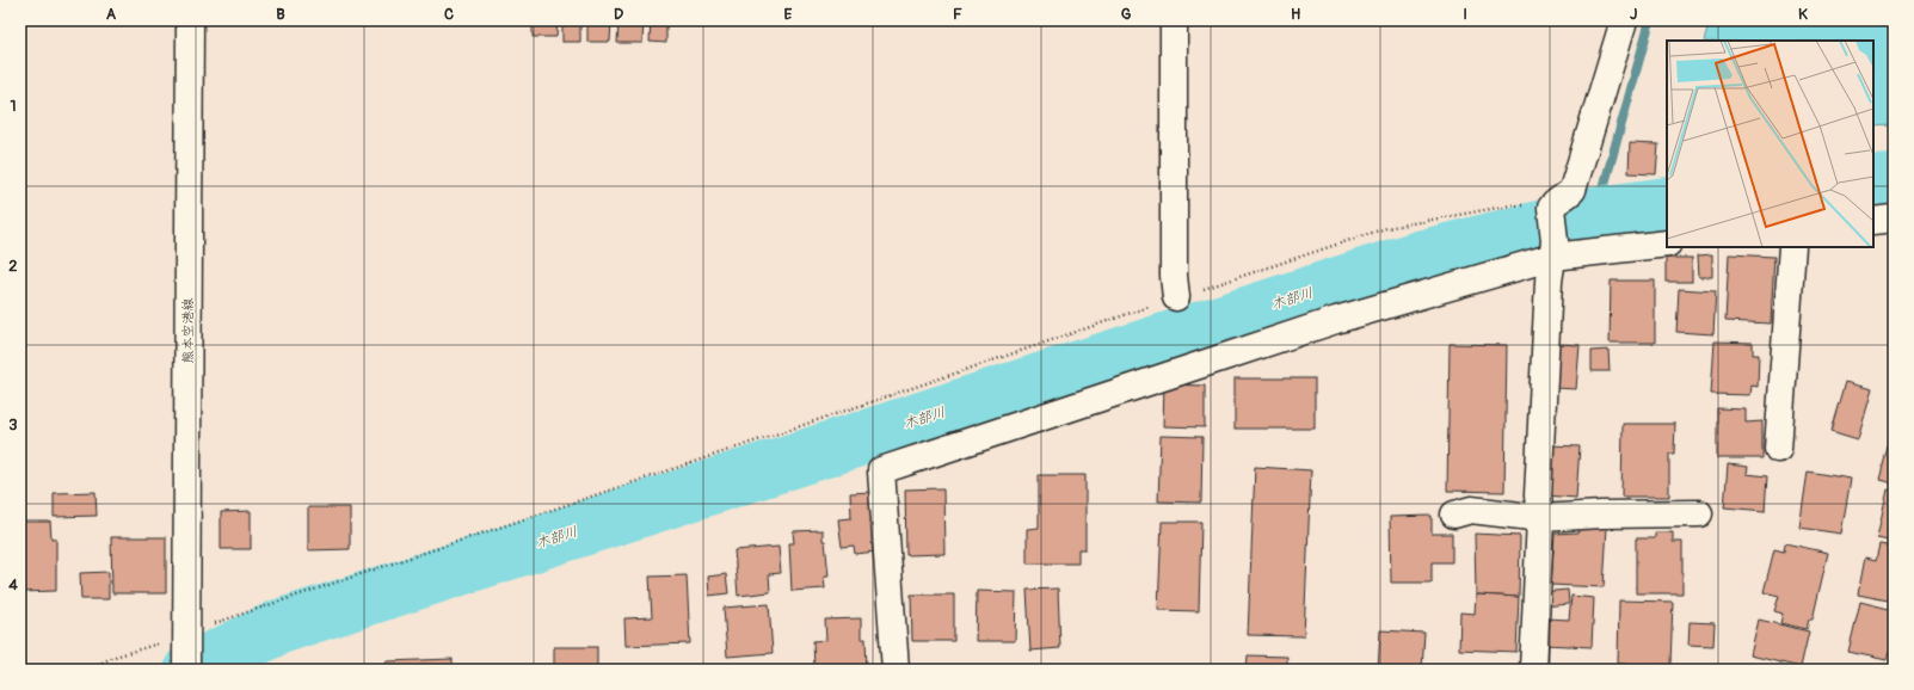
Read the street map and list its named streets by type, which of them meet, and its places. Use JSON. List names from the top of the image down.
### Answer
{
  "streets": {
    "street": ["熊本空港線"]
  },
  "water": ["木部川"],
  "grid": {
    "columns": [
      "A",
      "B",
      "C",
      "D",
      "E",
      "F",
      "G",
      "H",
      "I",
      "J",
      "K"
    ],
    "rows": [
      "1",
      "2",
      "3",
      "4"
    ]
  }
}
